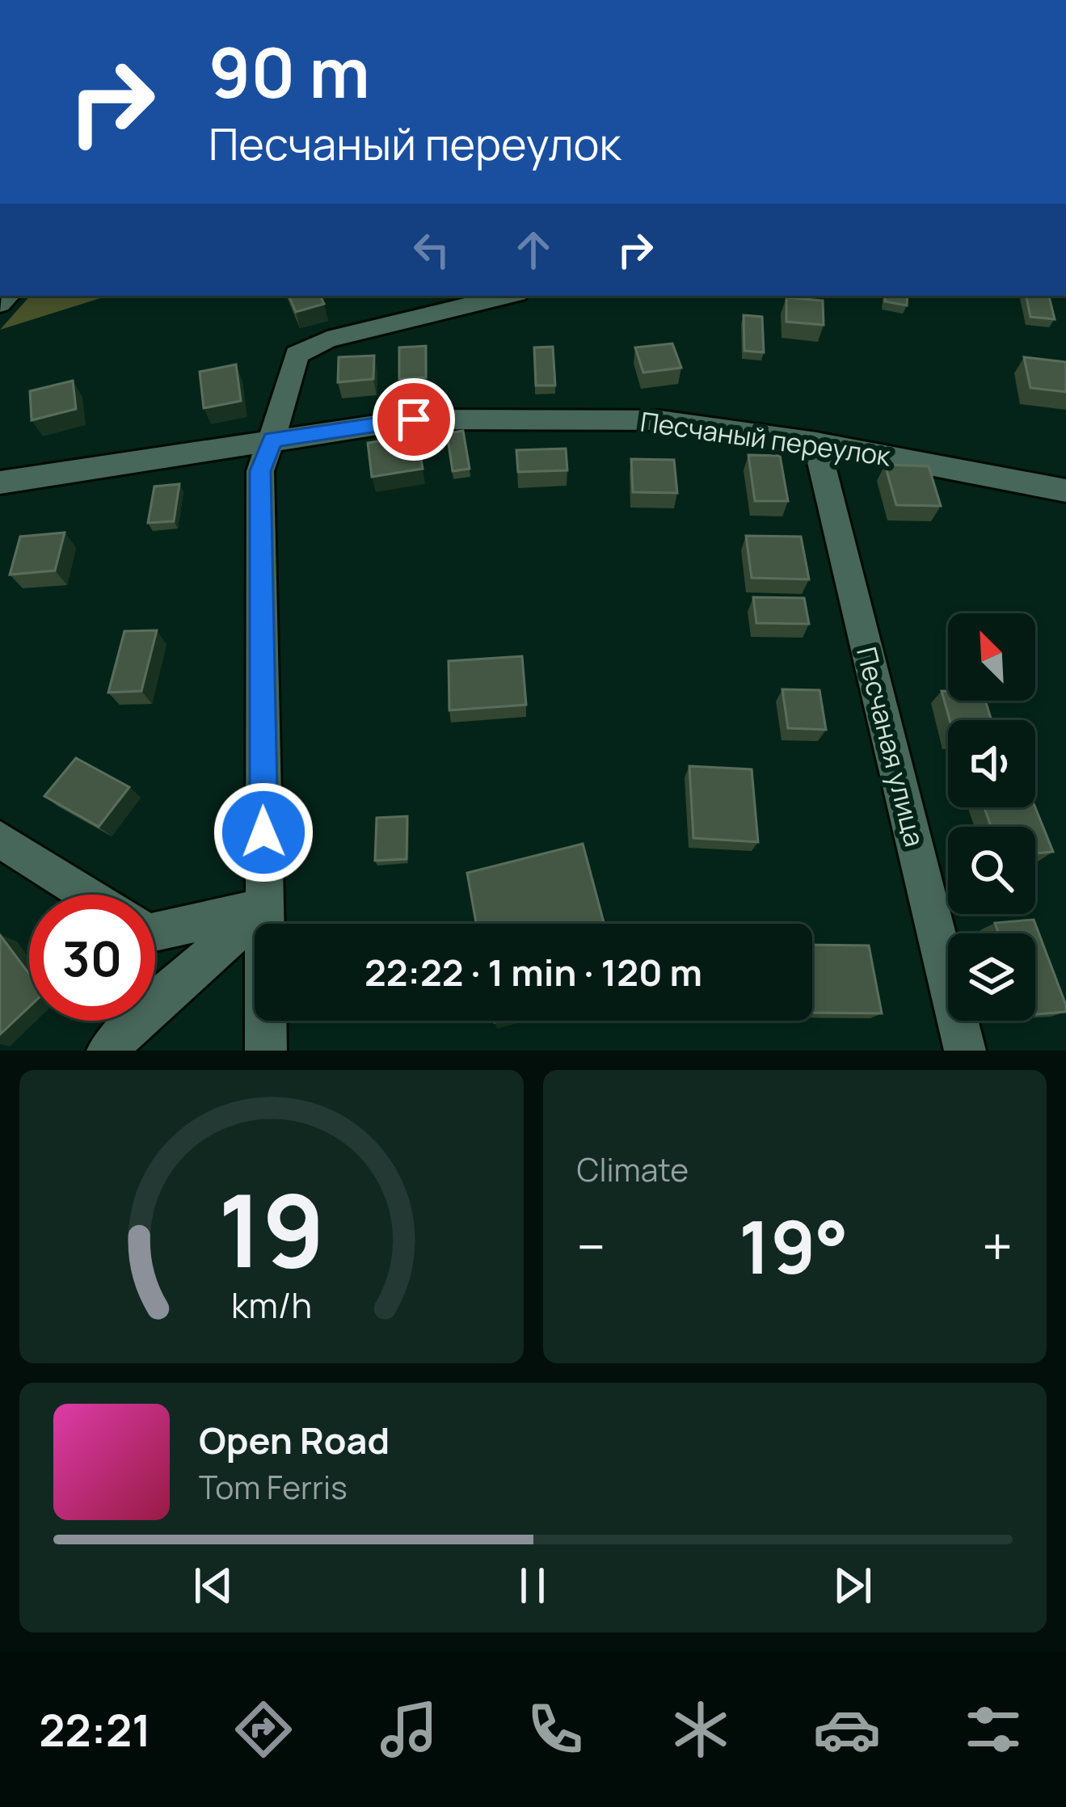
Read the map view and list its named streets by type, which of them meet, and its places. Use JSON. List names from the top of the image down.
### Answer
{
  "streets": {
    "street": ["Песчаный переулок", "Песчаная улица"]
  },
  "crossings": [
    ["Песчаный переулок", "Песчаная улица"]
  ],
  "north": "top left",
  "page": {
    "turn": ["90 m", "Песчаный переулок"],
    "limit": "30",
    "trip": "22:22 · 1 min · 120 m",
    "tile": "Climate",
    "heat": ["−", "19°", "+"],
    "song": ["Open Road", "Tom Ferris"],
    "tabs": "22:21",
    "gauge": ["19", "km/h"]
  }
}
